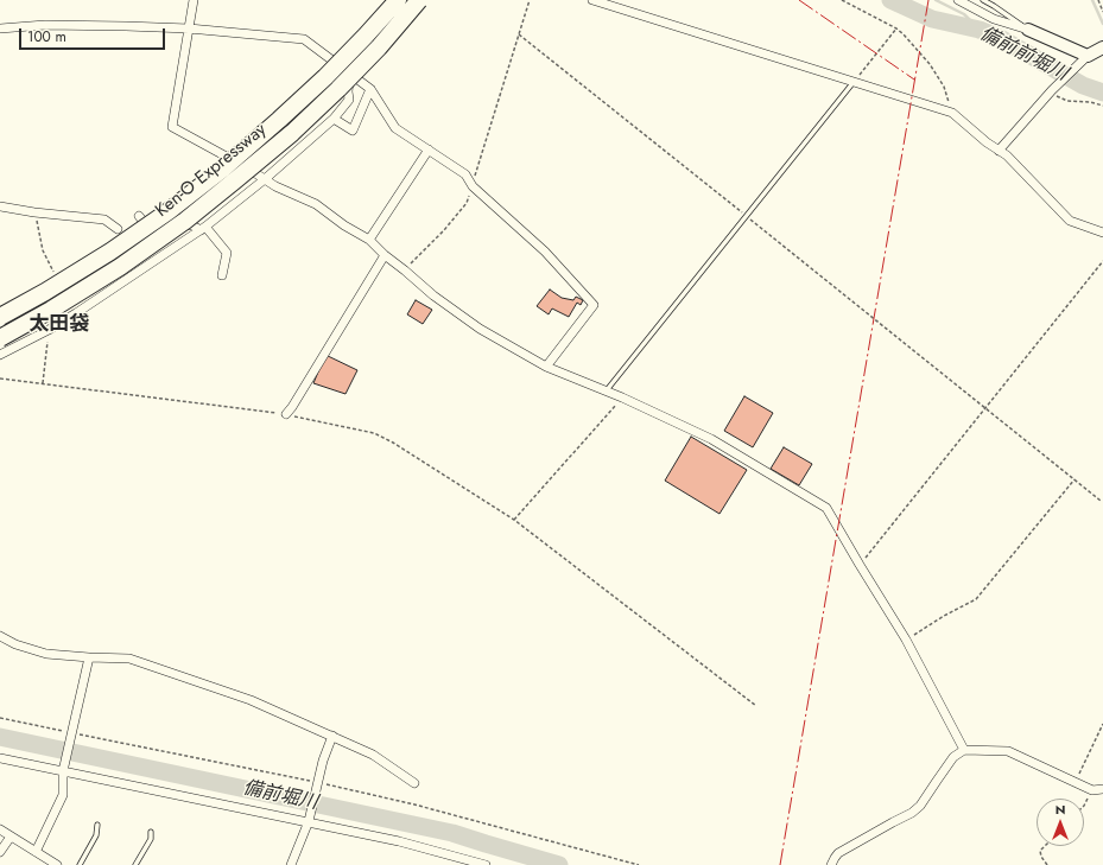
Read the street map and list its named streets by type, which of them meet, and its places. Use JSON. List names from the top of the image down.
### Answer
{
  "streets": {
    "highway": ["Ken-O Expressway"]
  },
  "districts": ["太田袋"],
  "water": ["備前前堀川", "備前堀川"],
  "scale_bar": "100 m",
  "north": "top"
}
